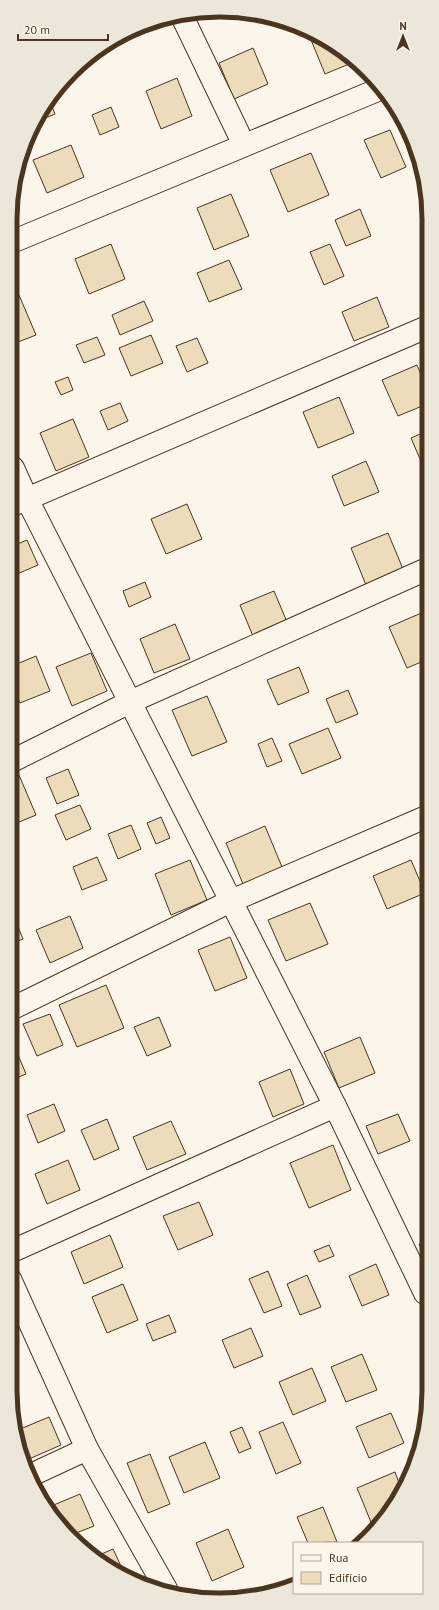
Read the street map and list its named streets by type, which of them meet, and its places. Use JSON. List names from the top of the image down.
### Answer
{
  "legend": ["Rua", "Edifício"],
  "scale_bar": "20 m",
  "north": "top"
}
